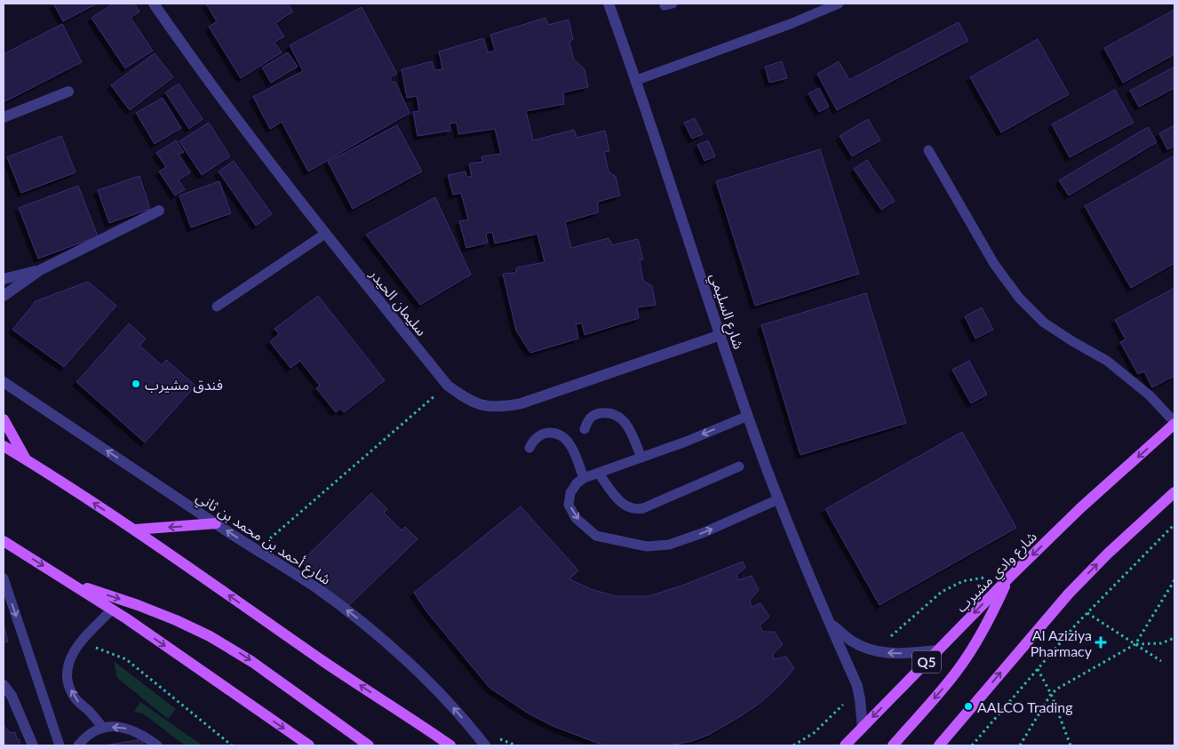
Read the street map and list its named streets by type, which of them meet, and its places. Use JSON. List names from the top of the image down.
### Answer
{
  "streets": {
    "main road": ["شارع وادي مشيرب", "Q5"],
    "street": ["سليمان الحيدر", "شارع السليمي", "شارع أحمد بن محمد بن ثاني"]
  },
  "crossings": [
    ["سليمان الحيدر", "شارع السليمي"],
    ["شارع السليمي", "شارع وادي مشيرب"]
  ],
  "one_way": ["شارع أحمد بن محمد بن ثاني"],
  "places": {
    "other": ["فندق مشيرب", "AALCO Trading"],
    "health": ["Al Aziziya Pharmacy"]
  }
}
